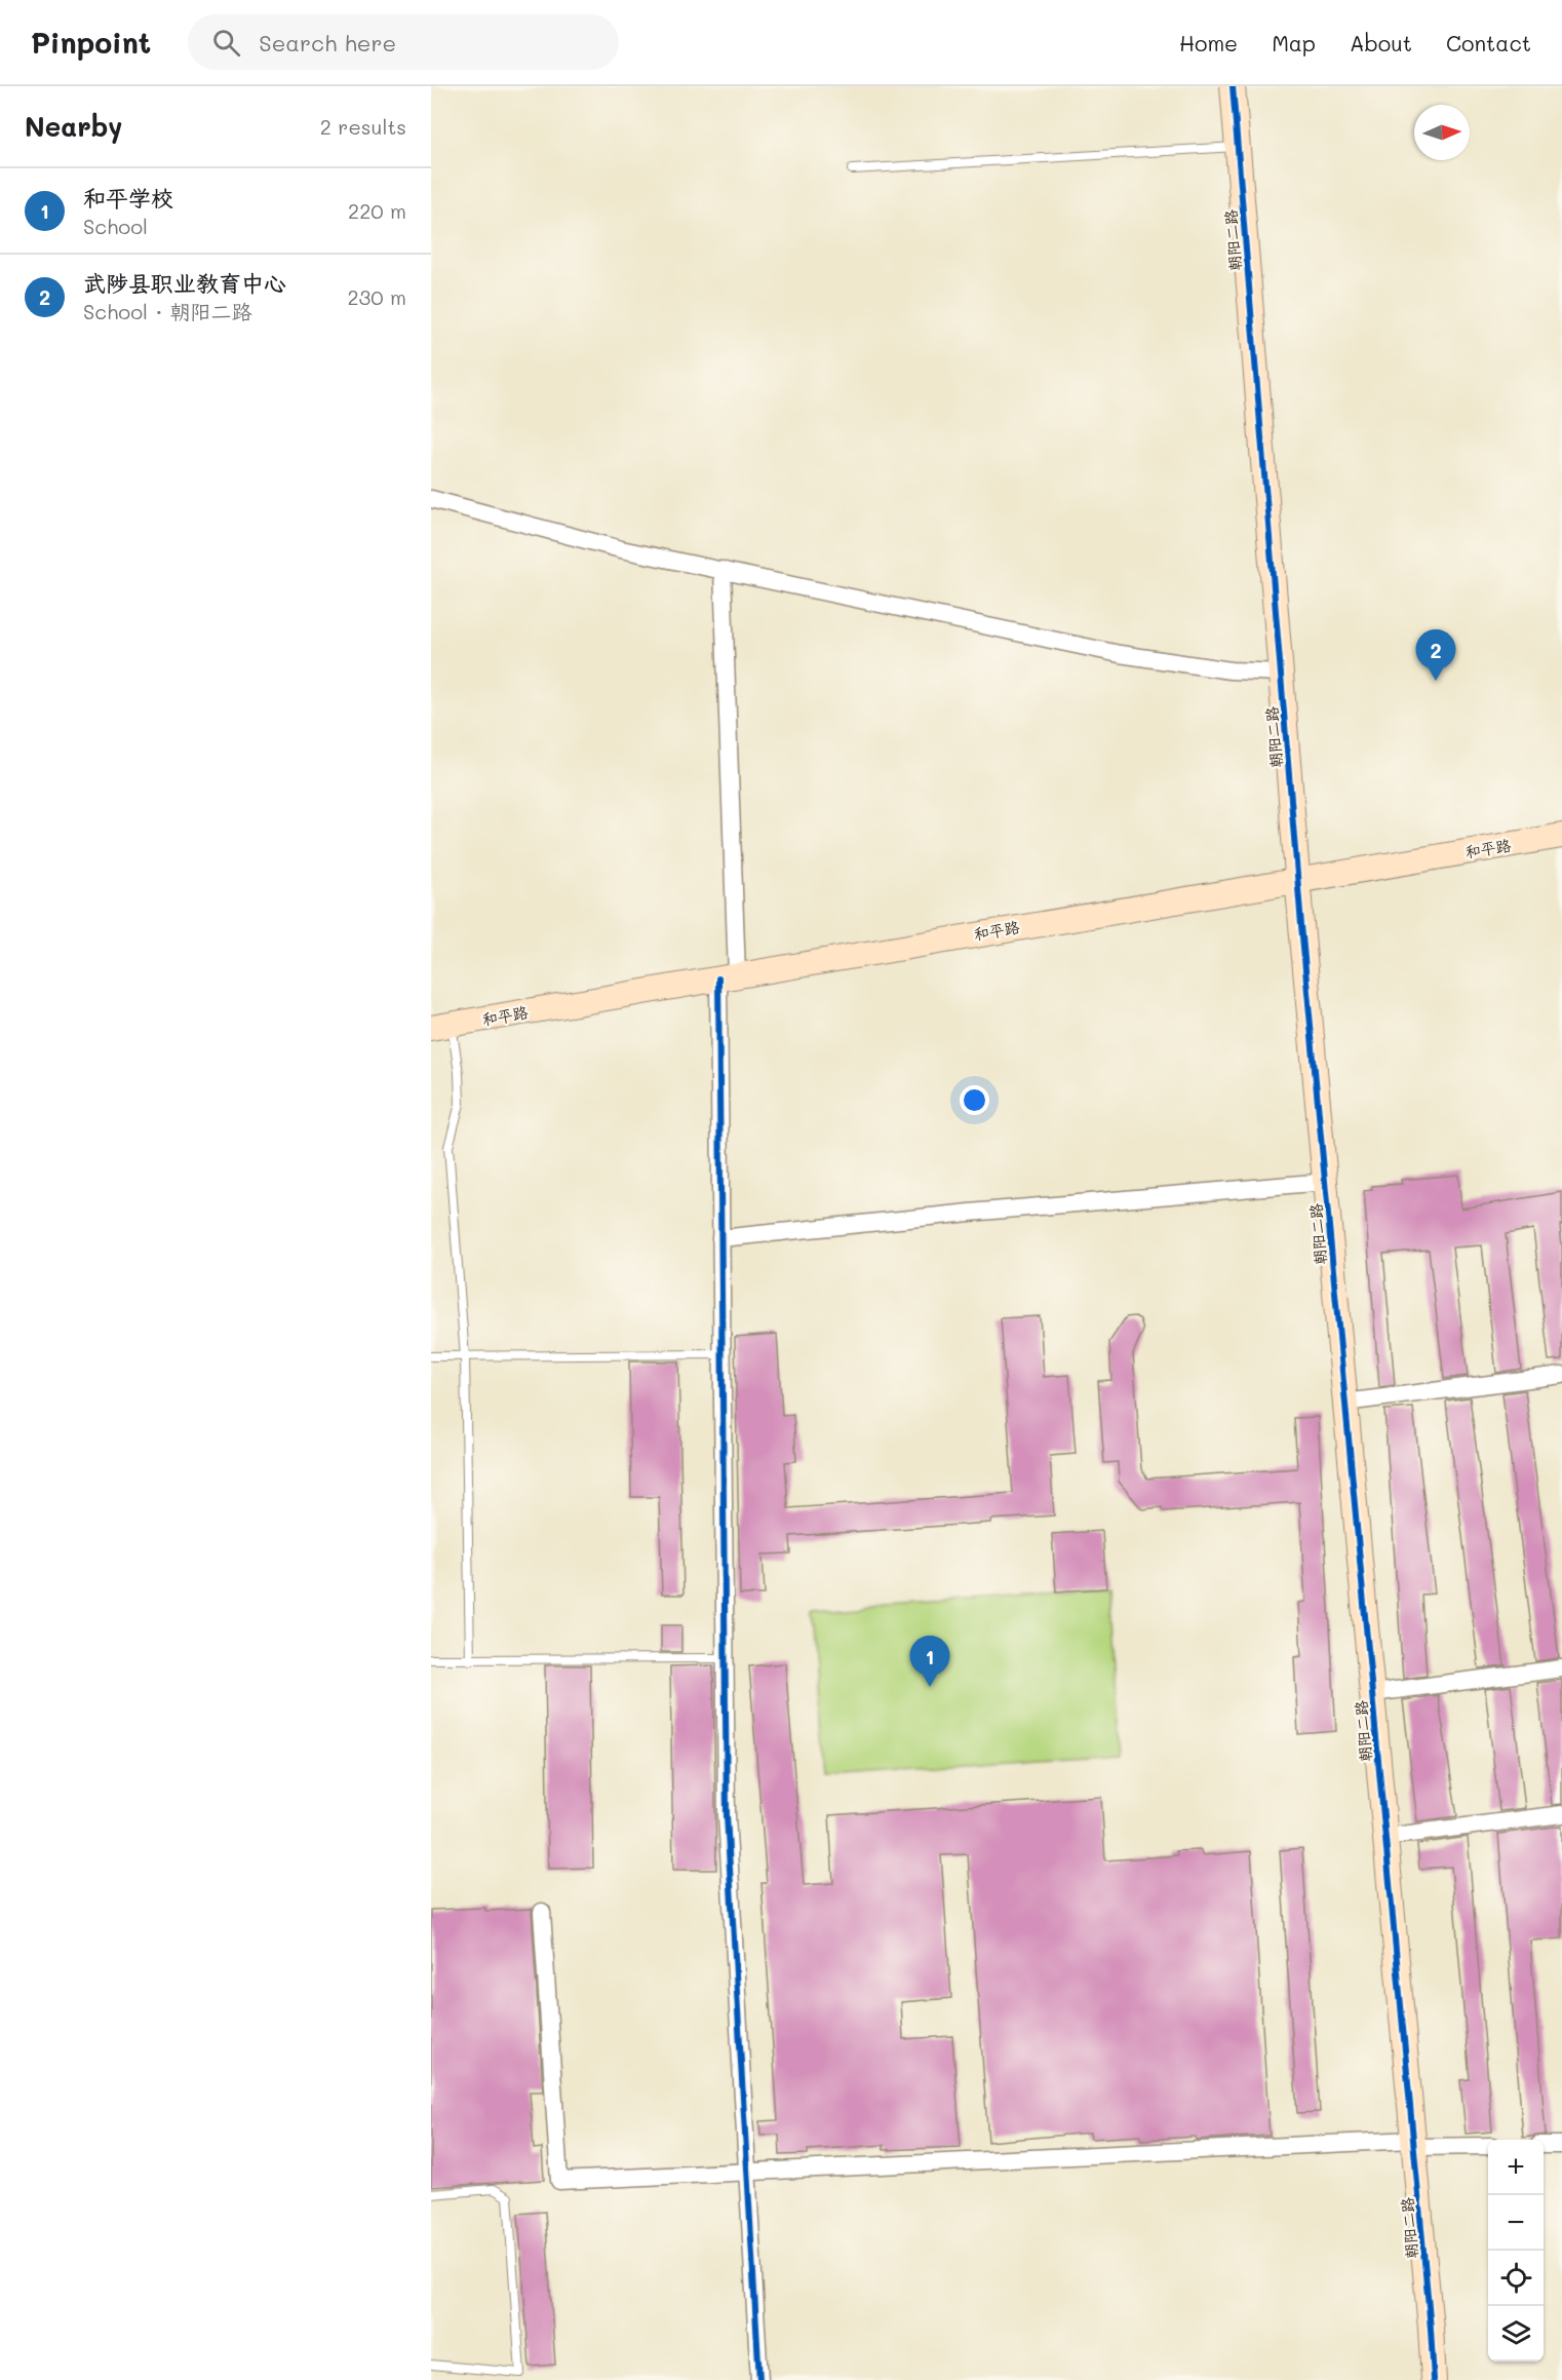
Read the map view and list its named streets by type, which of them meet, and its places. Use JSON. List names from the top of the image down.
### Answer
{
  "streets": {
    "street": ["朝阳二路", "和平路"]
  },
  "crossings": [
    ["朝阳二路", "和平路"]
  ],
  "north": "right",
  "page": {
    "header": "Pinpoint",
    "search": "Search here",
    "nav": [
      "Home",
      "Map",
      "About",
      "Contact"
    ],
    "heading": ["Nearby", "2 results"],
    "list": [
      {
        "mark": "1",
        "name": "和平学校",
        "note": "School",
        "value": "220 m"
      },
      {
        "mark": "2",
        "name": "武陟县职业教育中心",
        "note": "School · 朝阳二路",
        "value": "230 m"
      }
    ],
    "pins": ["2", "1"],
    "map_buttons": ["+", "−"]
  }
}
